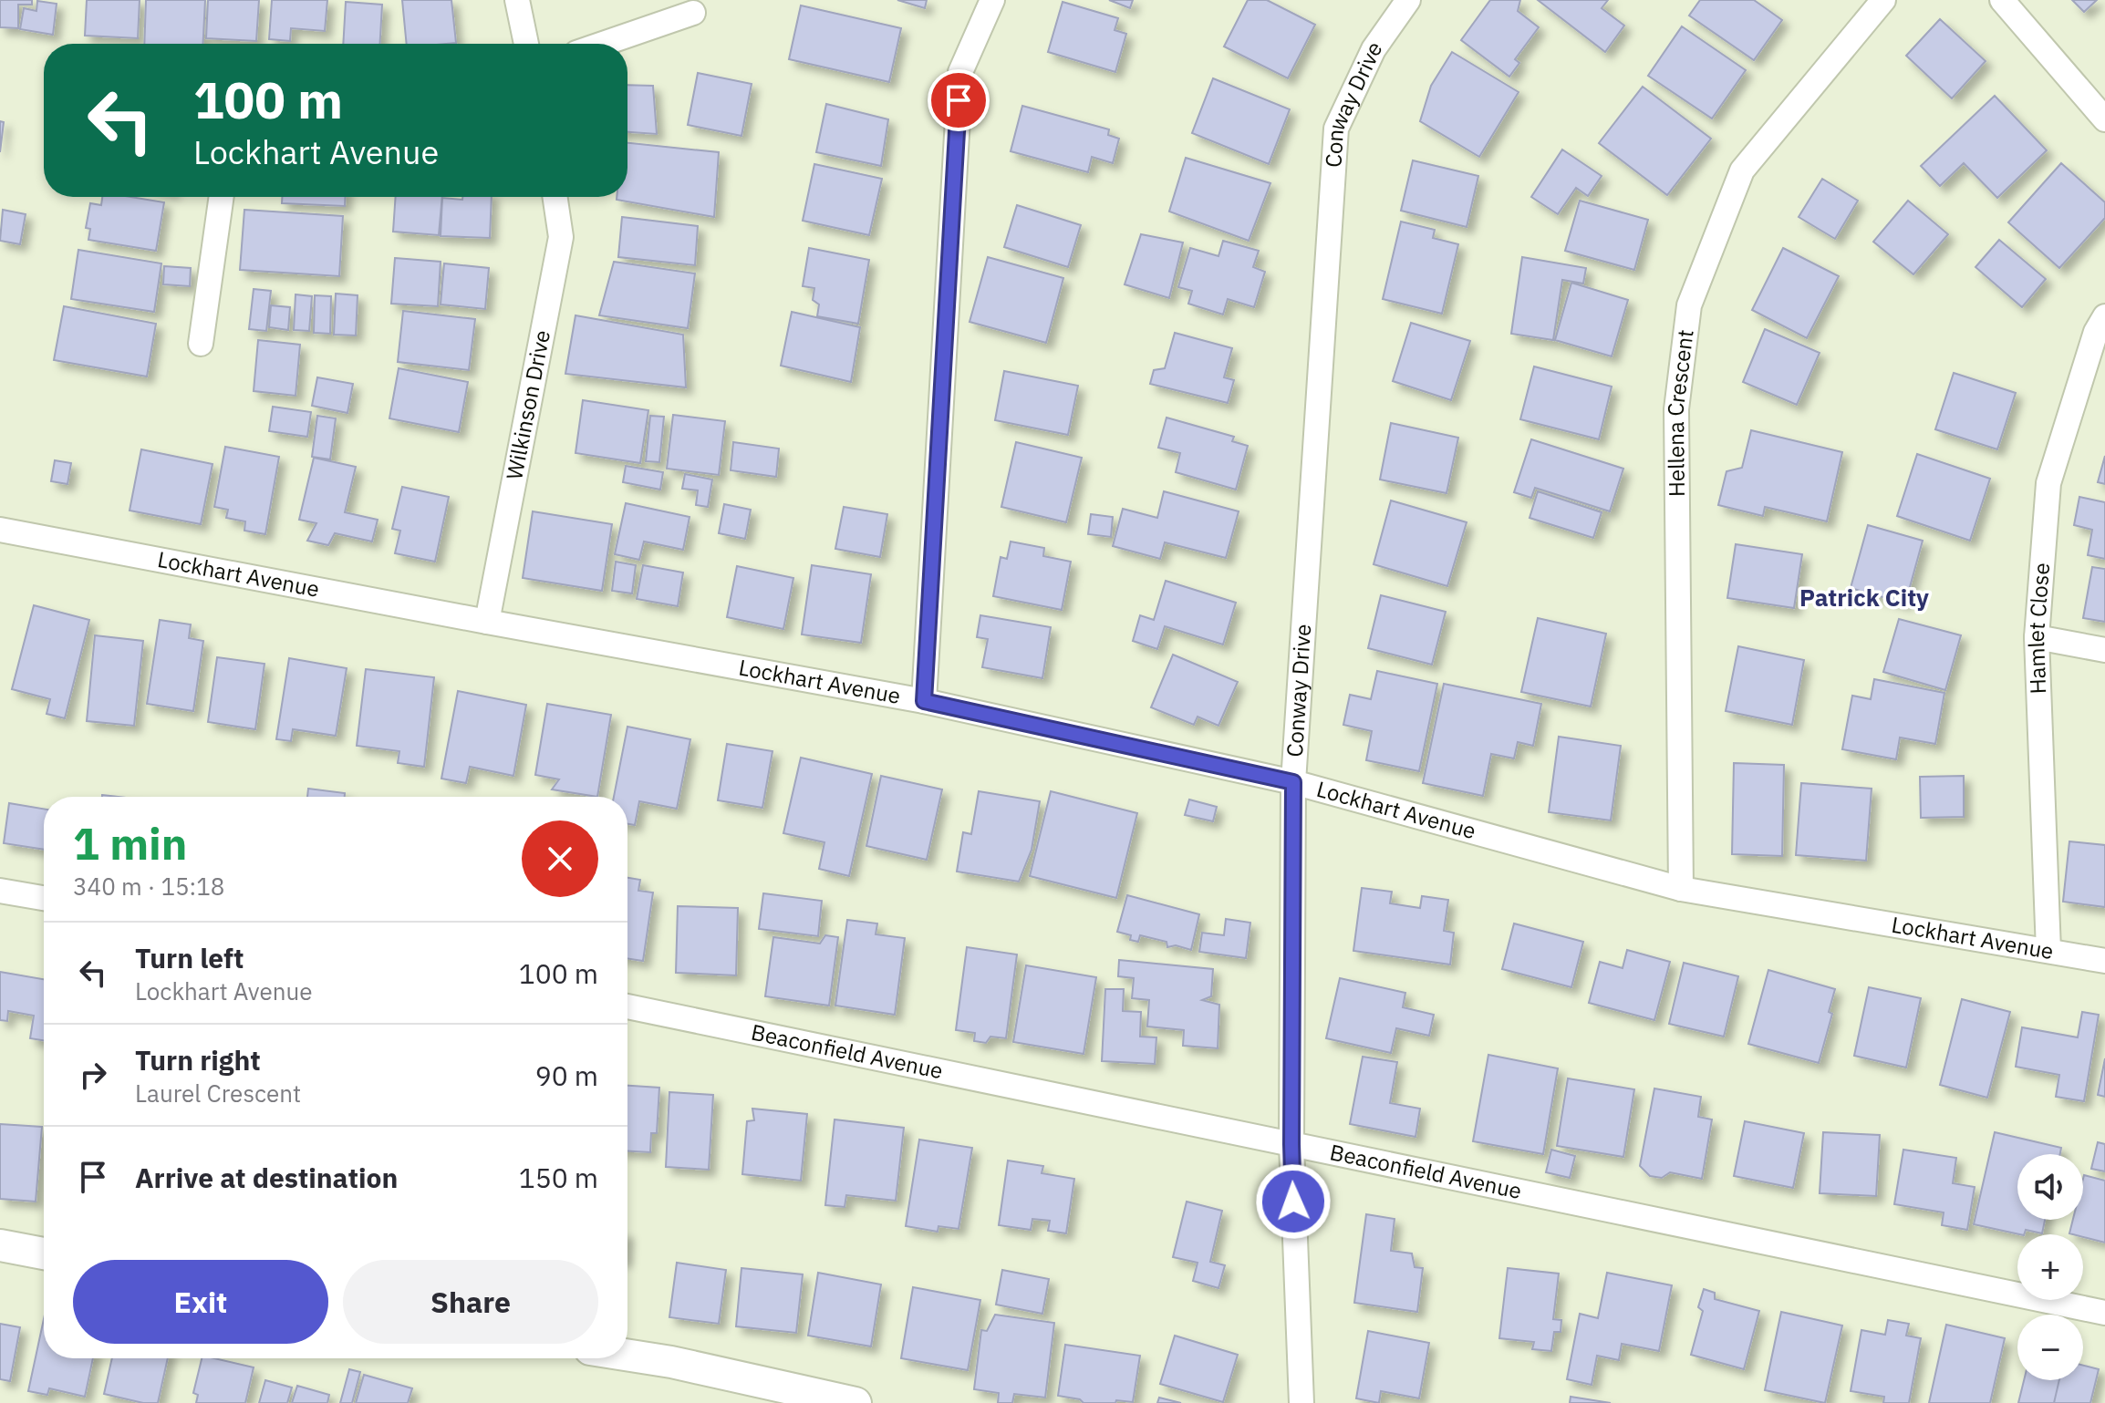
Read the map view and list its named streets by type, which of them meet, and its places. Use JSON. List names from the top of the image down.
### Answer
{
  "streets": {
    "street": [
      "Conway Drive",
      "Wilkinson Drive",
      "Hellena Crescent",
      "Lockhart Avenue",
      "Hamlet Close",
      "Beaconfield Avenue"
    ]
  },
  "crossings": [
    ["Conway Drive", "Lockhart Avenue"],
    ["Conway Drive", "Beaconfield Avenue"],
    ["Wilkinson Drive", "Lockhart Avenue"],
    ["Hellena Crescent", "Lockhart Avenue"],
    ["Lockhart Avenue", "Hamlet Close"]
  ],
  "districts": ["Patrick City"],
  "page": {
    "turn": ["100 m", "Lockhart Avenue"],
    "heading": ["1 min", "340 m · 15:18"],
    "list": [
      {
        "name": "Turn left",
        "note": "Lockhart Avenue",
        "value": "100 m"
      },
      {
        "name": "Turn right",
        "note": "Laurel Crescent",
        "value": "90 m"
      },
      {
        "name": "Arrive at destination",
        "value": "150 m"
      }
    ],
    "map_buttons": ["+", "−"],
    "buttons": ["Exit", "Share"]
  }
}
